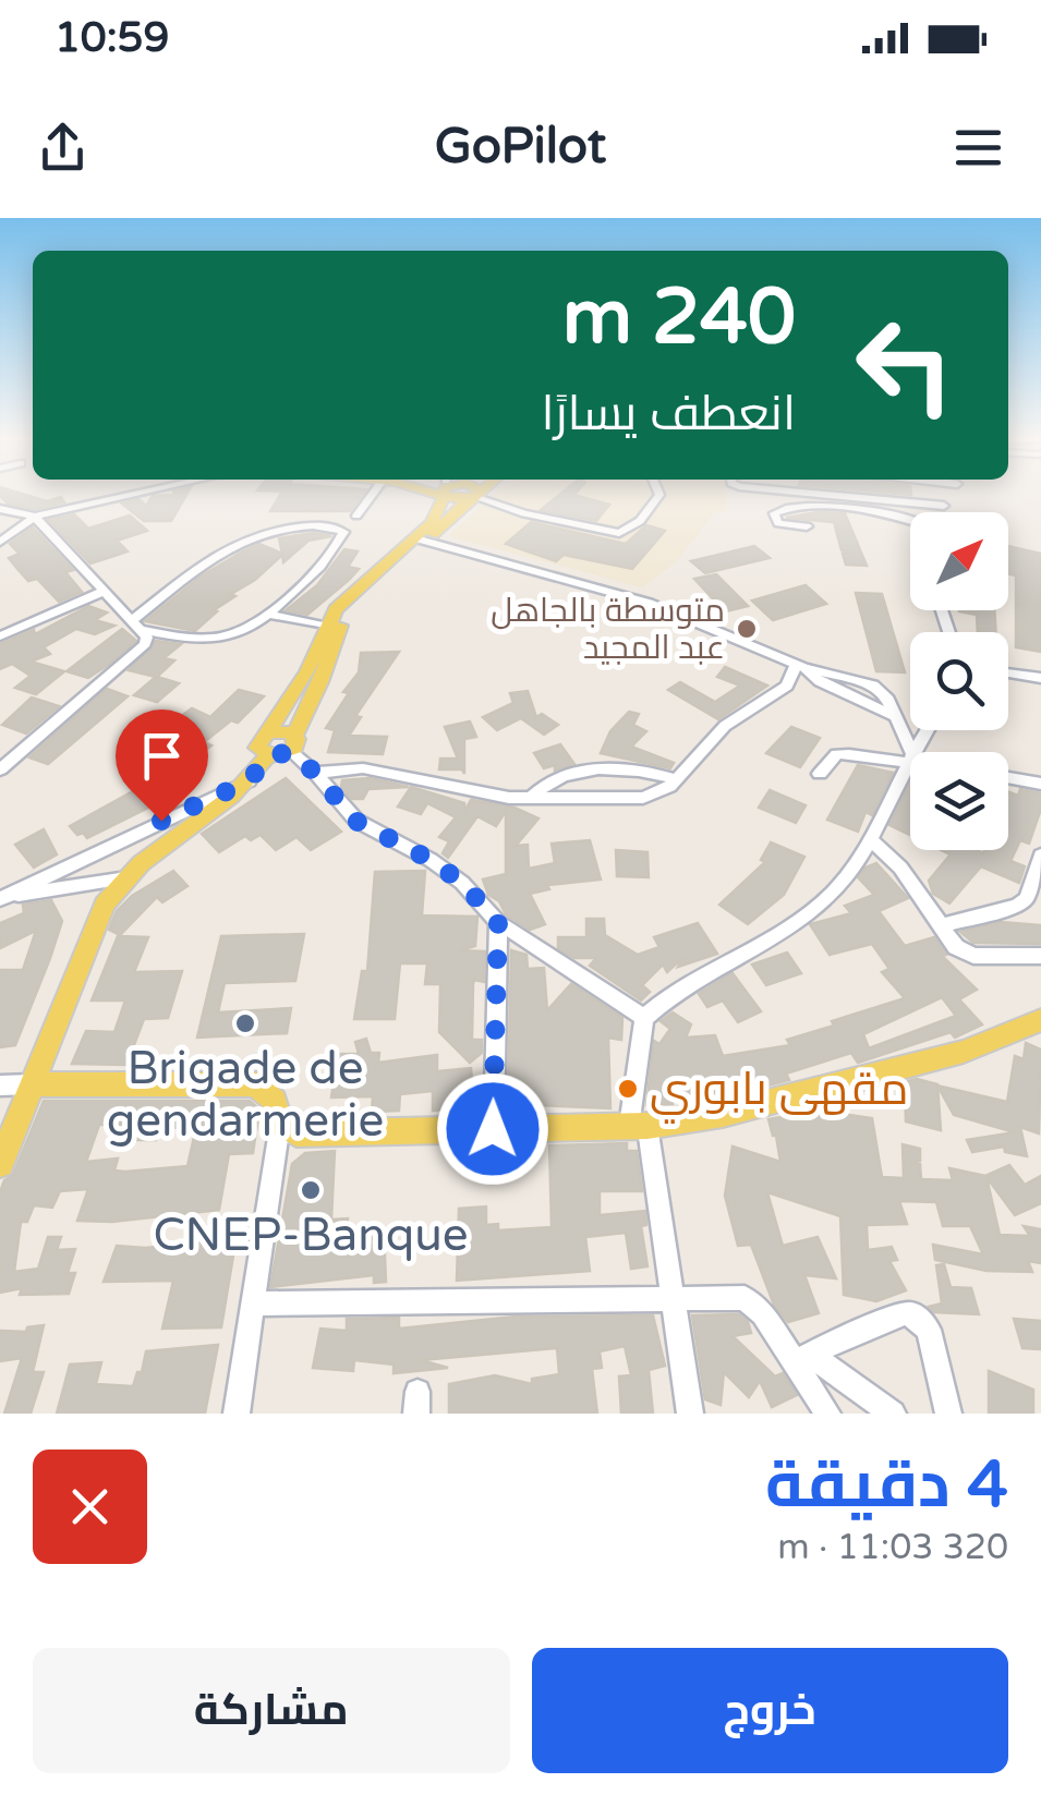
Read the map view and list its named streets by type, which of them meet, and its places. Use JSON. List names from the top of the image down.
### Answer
{
  "places": [
    "متوسطة بالجاهل عبد المجيد",
    "Brigade de gendarmerie",
    "مقهى بابوري",
    "CNEP-Banque"
  ],
  "north": "top right",
  "page": {
    "status": "10:59",
    "header": "GoPilot",
    "turn": ["240 m", "انعطف يسارًا"],
    "heading": ["4 دقيقة", "320 m · 11:03"],
    "buttons": ["خروج", "مشاركة"]
  }
}
